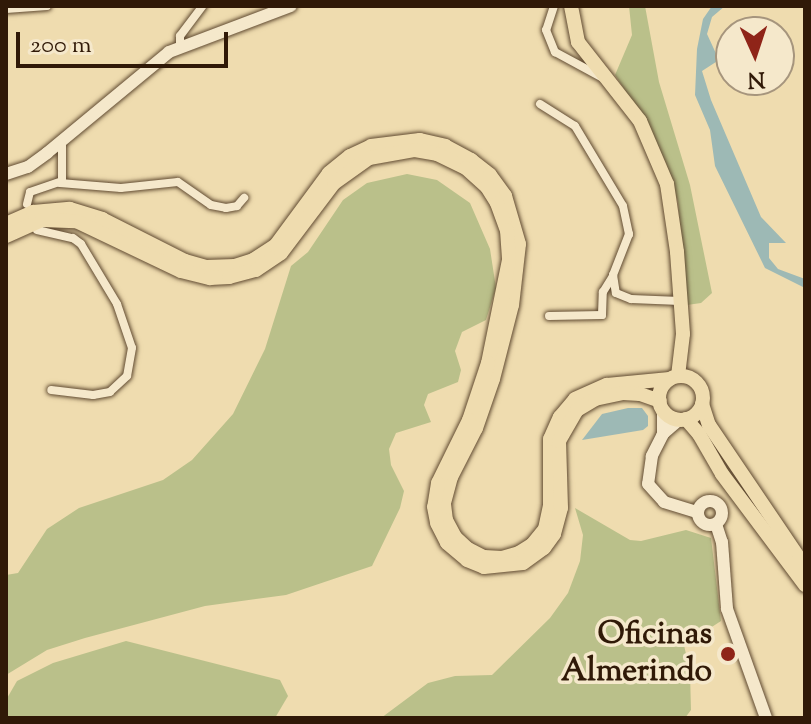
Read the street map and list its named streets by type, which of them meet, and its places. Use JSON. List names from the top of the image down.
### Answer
{
  "places": ["Oficinas Almerindo"],
  "scale_bar": "200 m",
  "north": "bottom"
}
